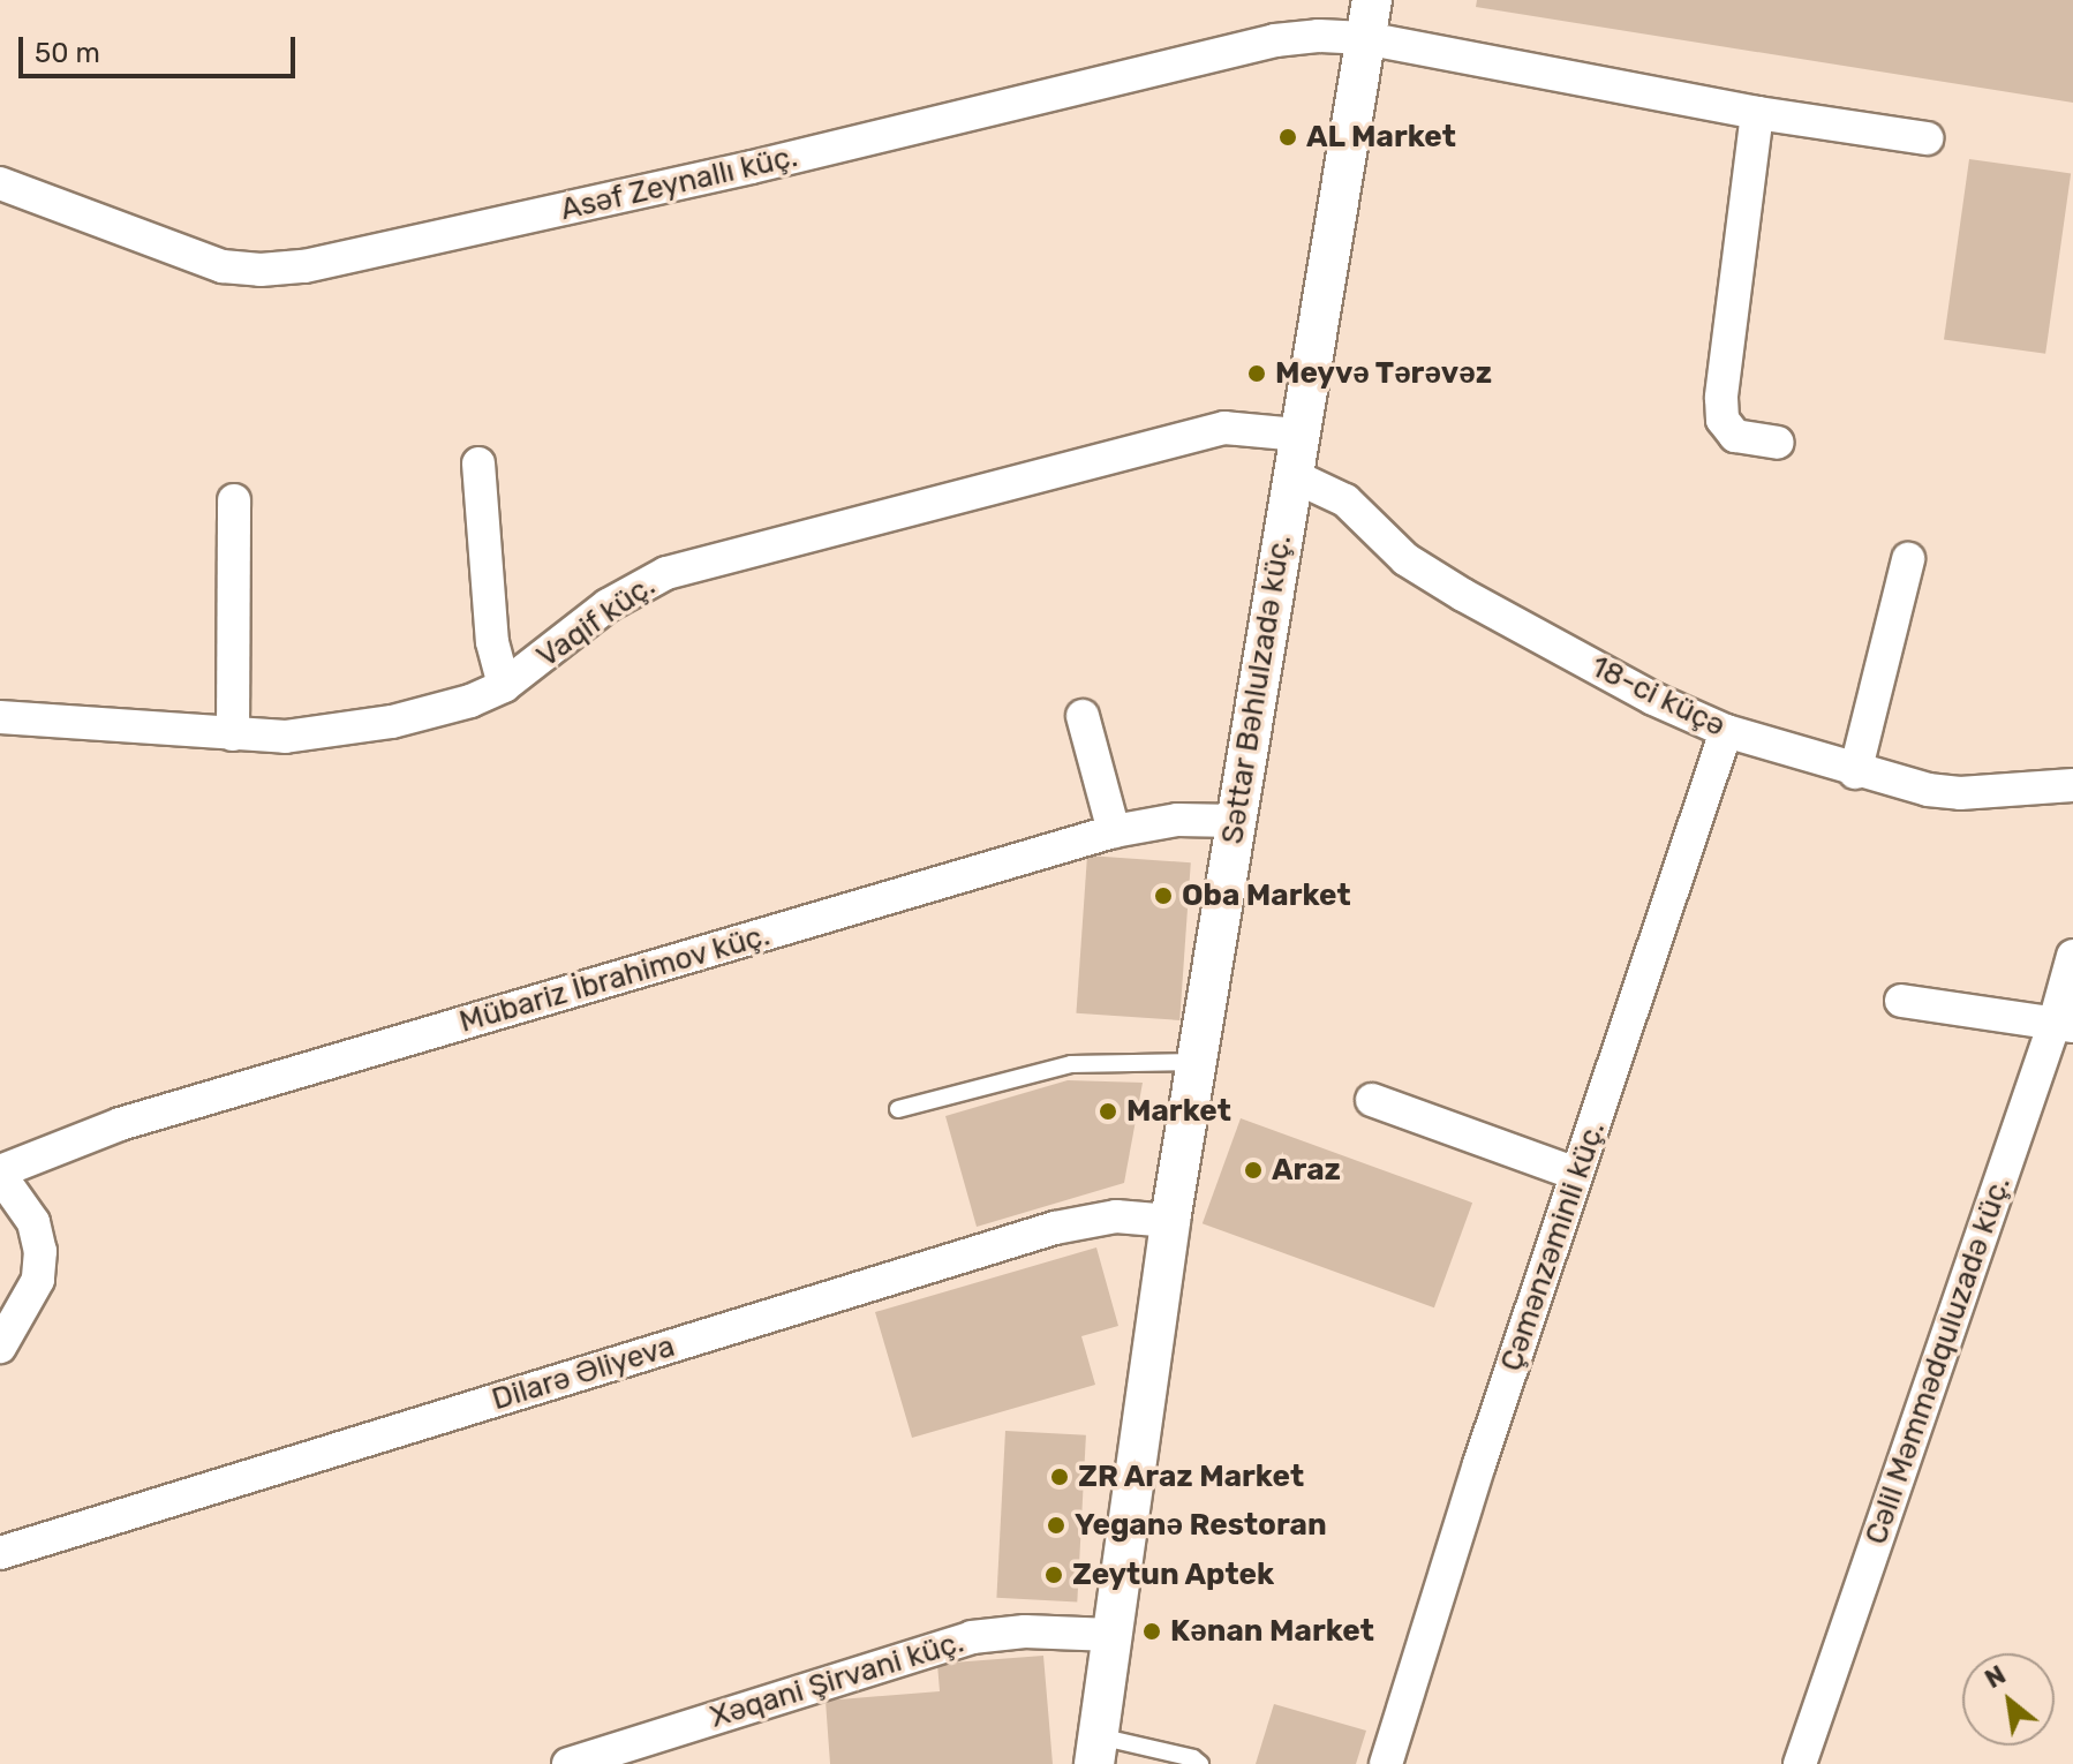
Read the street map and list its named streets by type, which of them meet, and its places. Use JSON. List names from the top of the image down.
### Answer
{
  "streets": {
    "street": [
      "Asəf Zeynallı küç.",
      "Vaqif küç.",
      "Səttar Bəhlulzadə küç.",
      "18-ci küçə",
      "Mübariz İbrahimov küç.",
      "Çəmənzəminli küç.",
      "Cəlil Məmmədquluzadə küç.",
      "Dilarə Əliyeva",
      "Xəqani Şirvani küç."
    ]
  },
  "crossings": [
    ["Asəf Zeynallı küç.", "Səttar Bəhlulzadə küç."],
    ["Vaqif küç.", "Səttar Bəhlulzadə küç."],
    ["Səttar Bəhlulzadə küç.", "18-ci küçə"],
    ["Səttar Bəhlulzadə küç.", "Mübariz İbrahimov küç."],
    ["Səttar Bəhlulzadə küç.", "Dilarə Əliyeva"],
    ["Səttar Bəhlulzadə küç.", "Xəqani Şirvani küç."],
    ["18-ci küçə", "Çəmənzəminli küç."]
  ],
  "places": [
    "AL Market",
    "Meyvə Tərəvəz",
    "Oba Market",
    "Market",
    "Araz",
    "ZR Araz Market",
    "Yeganə Restoran",
    "Zeytun Aptek",
    "Kənan Market"
  ],
  "scale_bar": "50 m",
  "north": "top left"
}
